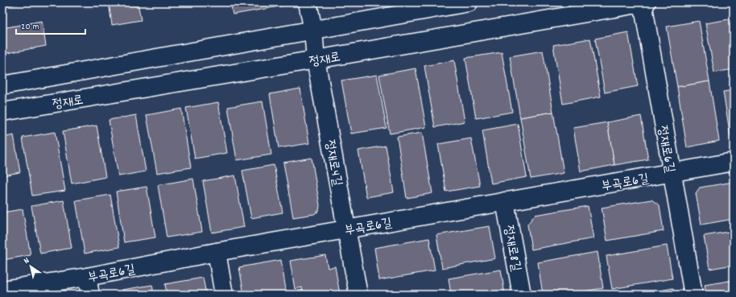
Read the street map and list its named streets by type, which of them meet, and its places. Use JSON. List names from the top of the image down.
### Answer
{
  "streets": {
    "street": [
      "정재로",
      "정재로6길",
      "정재로4길",
      "부곡로6길",
      "정재로8길"
    ]
  },
  "crossings": [
    ["정재로", "정재로6길"],
    ["정재로", "정재로4길"],
    ["정재로6길", "부곡로6길"],
    ["정재로4길", "부곡로6길"],
    ["부곡로6길", "정재로8길"]
  ],
  "scale_bar": "20 m",
  "north": "top left"
}
